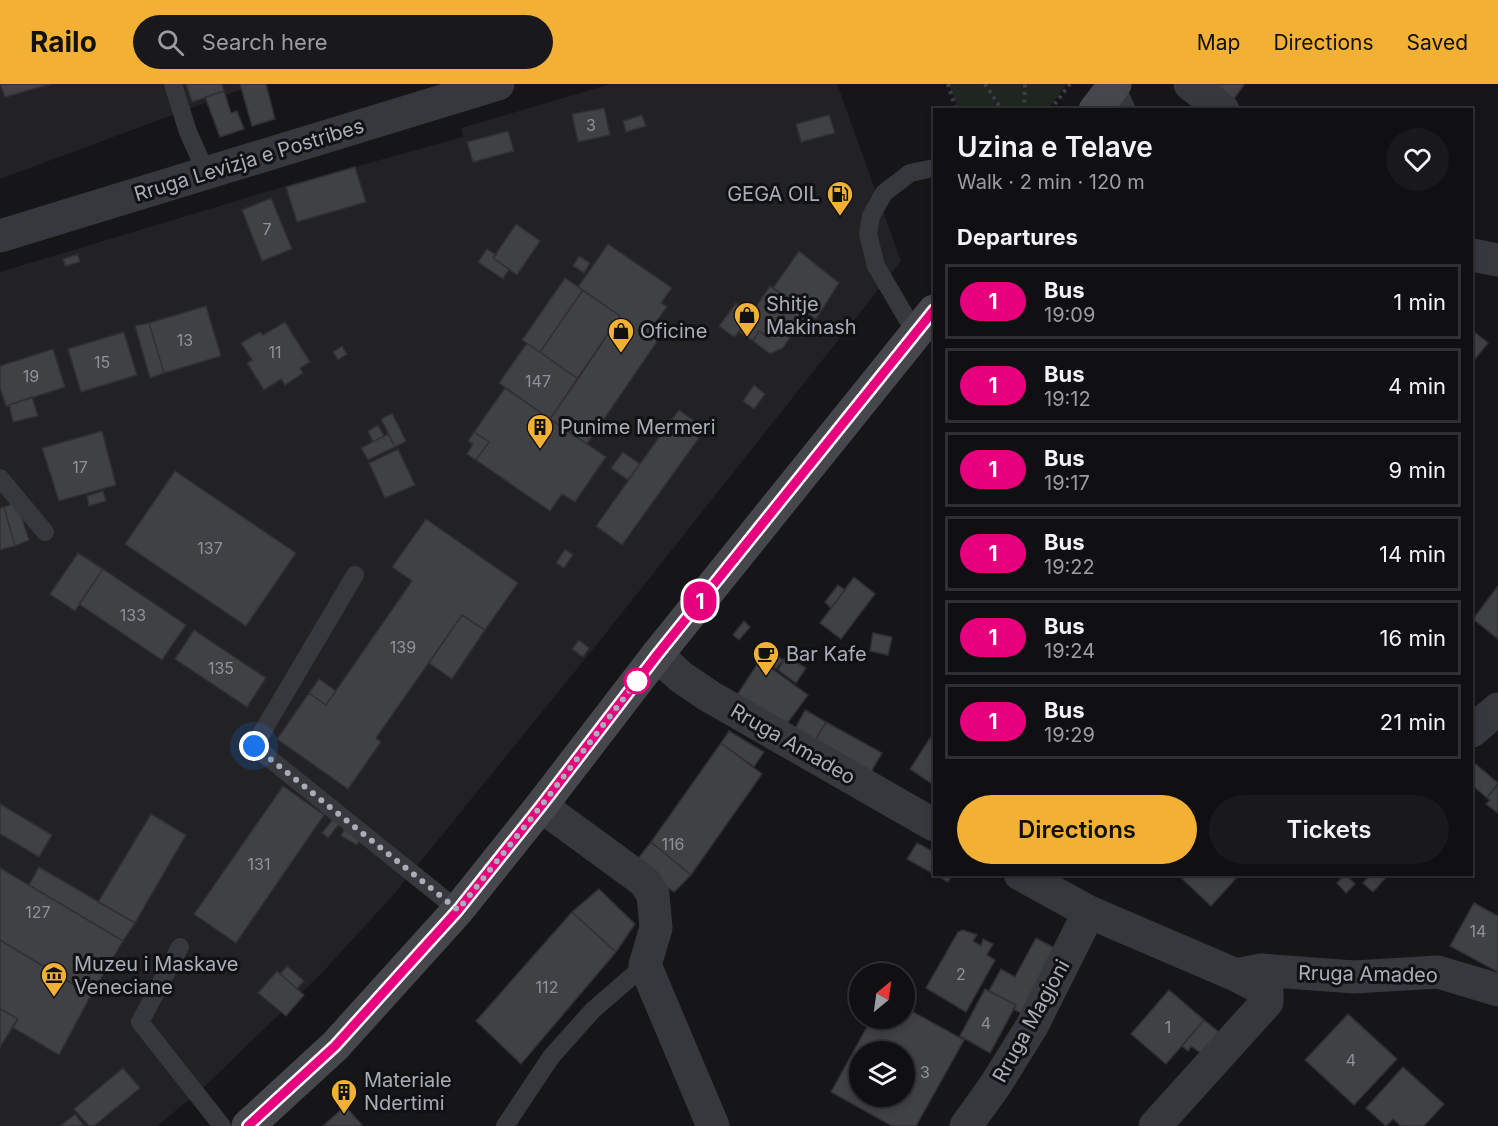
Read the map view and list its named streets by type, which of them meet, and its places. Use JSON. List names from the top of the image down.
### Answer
{
  "streets": {
    "street": ["Rruga Levizja e Postribes", "Rruga Amadeo", "Rruga Magjoni"]
  },
  "places": {
    "fuel station": ["GEGA OIL"],
    "shop": ["Shitje Makinash", "Oficine"],
    "building": ["Punime Mermeri", "Materiale Ndertimi"],
    "cafe": ["Bar Kafe"],
    "museum": ["Muzeu i Maskave Veneciane"]
  },
  "lines": ["bus line 1"],
  "house_numbers": [
    "3",
    "7",
    "13",
    "11",
    "15",
    "19",
    "147",
    "17",
    "137",
    "133",
    "139",
    "135",
    "116",
    "131",
    "127",
    "14",
    "2",
    "112",
    "4",
    "1",
    "4",
    "3"
  ],
  "north": "top right",
  "page": {
    "header": "Railo",
    "search": "Search here",
    "nav": ["Map", "Directions", "Saved"],
    "on_map": "1",
    "heading": [
      ["Uzina e Telave", "Walk · 2 min · 120 m"],
      "Departures"
    ],
    "list": [
      {
        "mark": "1",
        "name": "Bus",
        "note": "19:09",
        "value": "1 min"
      },
      {
        "mark": "1",
        "name": "Bus",
        "note": "19:12",
        "value": "4 min"
      },
      {
        "mark": "1",
        "name": "Bus",
        "note": "19:17",
        "value": "9 min"
      },
      {
        "mark": "1",
        "name": "Bus",
        "note": "19:22",
        "value": "14 min"
      },
      {
        "mark": "1",
        "name": "Bus",
        "note": "19:24",
        "value": "16 min"
      },
      {
        "mark": "1",
        "name": "Bus",
        "note": "19:29",
        "value": "21 min"
      }
    ],
    "buttons": ["Directions", "Tickets"]
  }
}
